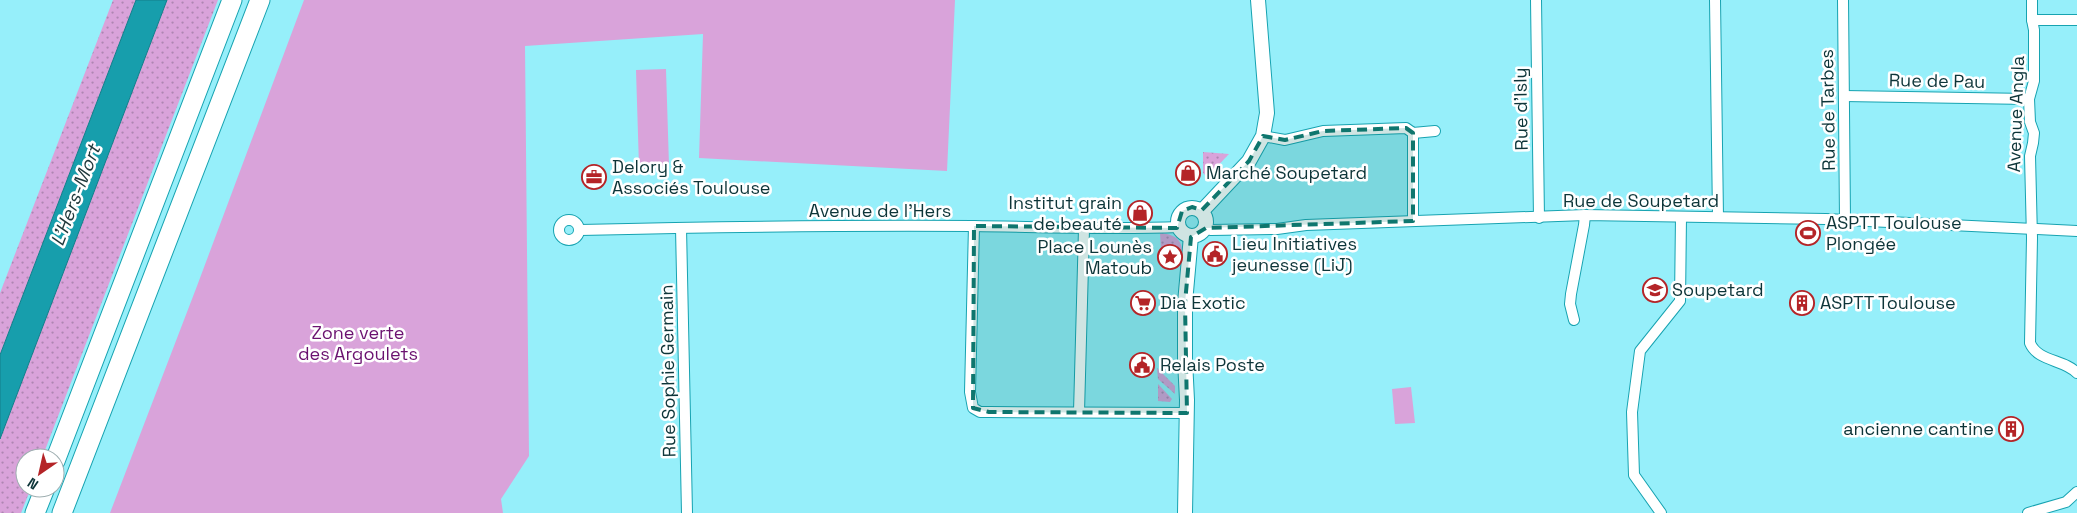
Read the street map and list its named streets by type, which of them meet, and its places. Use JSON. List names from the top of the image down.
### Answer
{
  "streets": {
    "street": [
      "Rue de Pau",
      "Rue d'Isly",
      "Rue de Tarbes",
      "Avenue Angla",
      "Rue de Soupetard",
      "Avenue de l'Hers",
      "Rue Sophie Germain"
    ]
  },
  "crossings": [
    ["Rue de Pau", "Rue de Tarbes"],
    ["Rue de Pau", "Avenue Angla"],
    ["Rue d'Isly", "Rue de Soupetard"],
    ["Rue de Tarbes", "Rue de Soupetard"],
    ["Avenue Angla", "Rue de Soupetard"],
    ["Rue de Soupetard", "Avenue de l'Hers"],
    ["Avenue de l'Hers", "Rue Sophie Germain"]
  ],
  "water": ["L'Hers-Mort"],
  "parks": ["Zone verte des Argoulets"],
  "places": {
    "shop": ["Marché Soupetard", "Institut grain de beauté"],
    "office": ["Delory & Associés Toulouse"],
    "sports": ["ASPTT Toulouse Plongée"],
    "public building": ["Lieu Initiatives jeunesse (LiJ)", "Relais Poste"],
    "place": ["Place Lounès Matoub"],
    "school or university": ["Soupetard"],
    "supermarket": ["Dia Exotic"],
    "building": ["ASPTT Toulouse", "ancienne cantine"]
  },
  "north": "bottom left"
}
